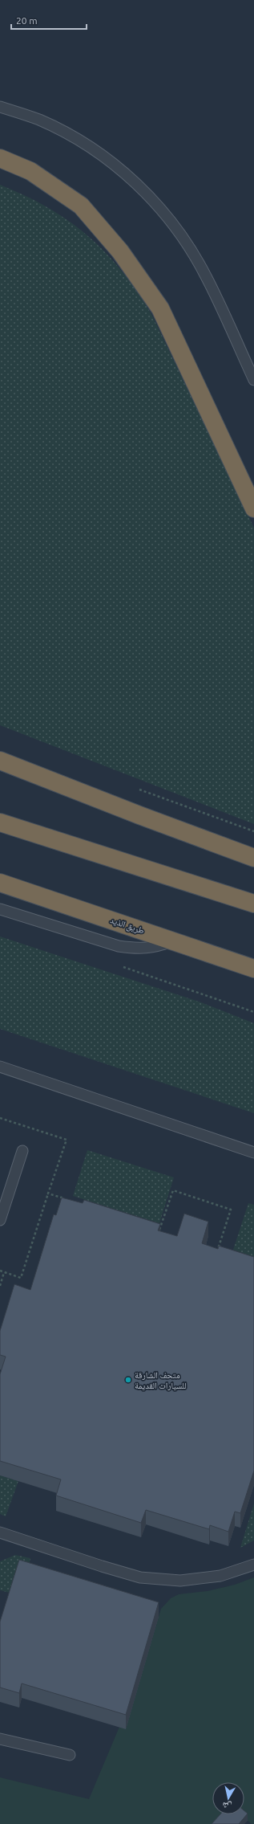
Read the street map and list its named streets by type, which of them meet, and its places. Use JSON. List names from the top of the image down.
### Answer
{
  "streets": {
    "highway": ["طريق الذيد"]
  },
  "places": ["متحف الشارقة للسيارات القديمة"],
  "scale_bar": "20 m",
  "north": "bottom"
}
